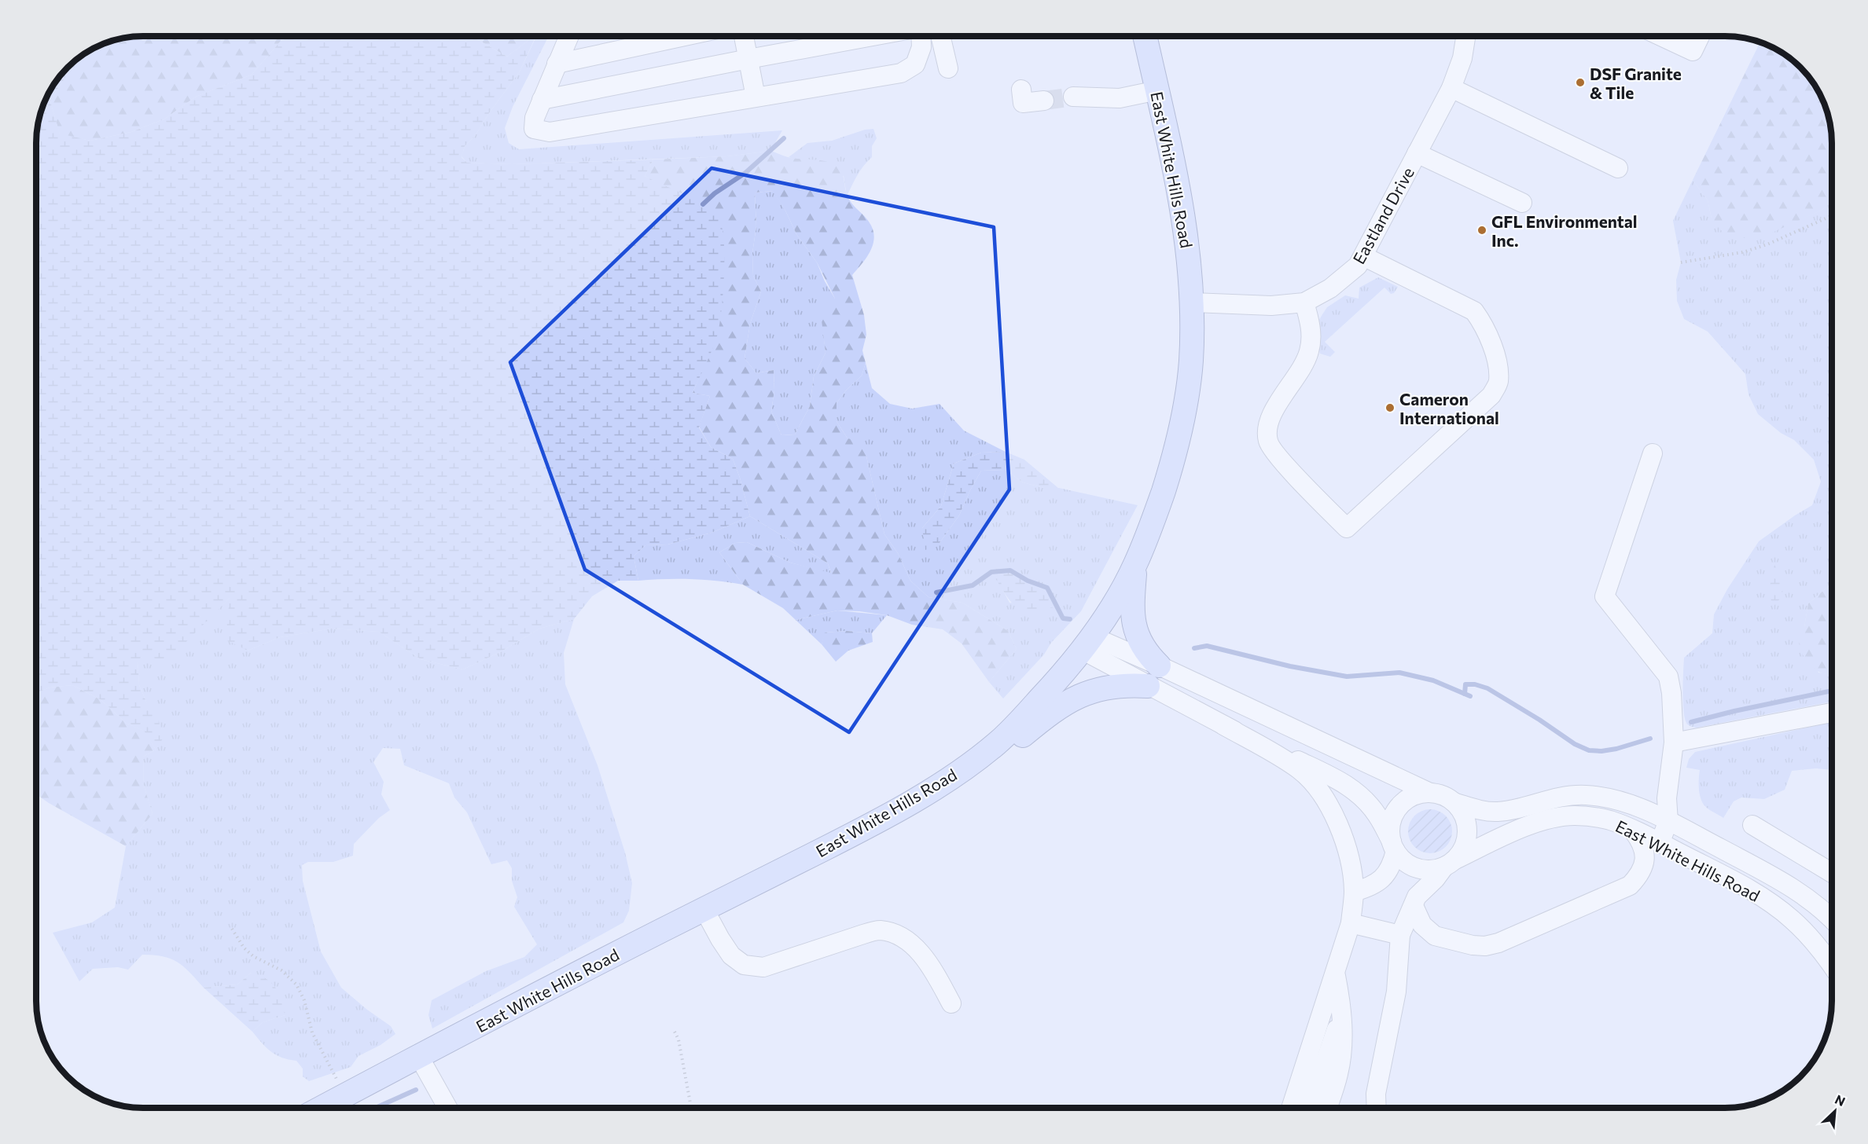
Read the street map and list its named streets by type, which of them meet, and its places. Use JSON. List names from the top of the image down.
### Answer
{
  "streets": {
    "main road": ["East White Hills Road"],
    "street": ["Eastland Drive"]
  },
  "crossings": [
    ["East White Hills Road", "Eastland Drive"]
  ],
  "places": ["DSF Granite & Tile", "GFL Environmental Inc.", "Cameron International"],
  "north": "top right"
}
